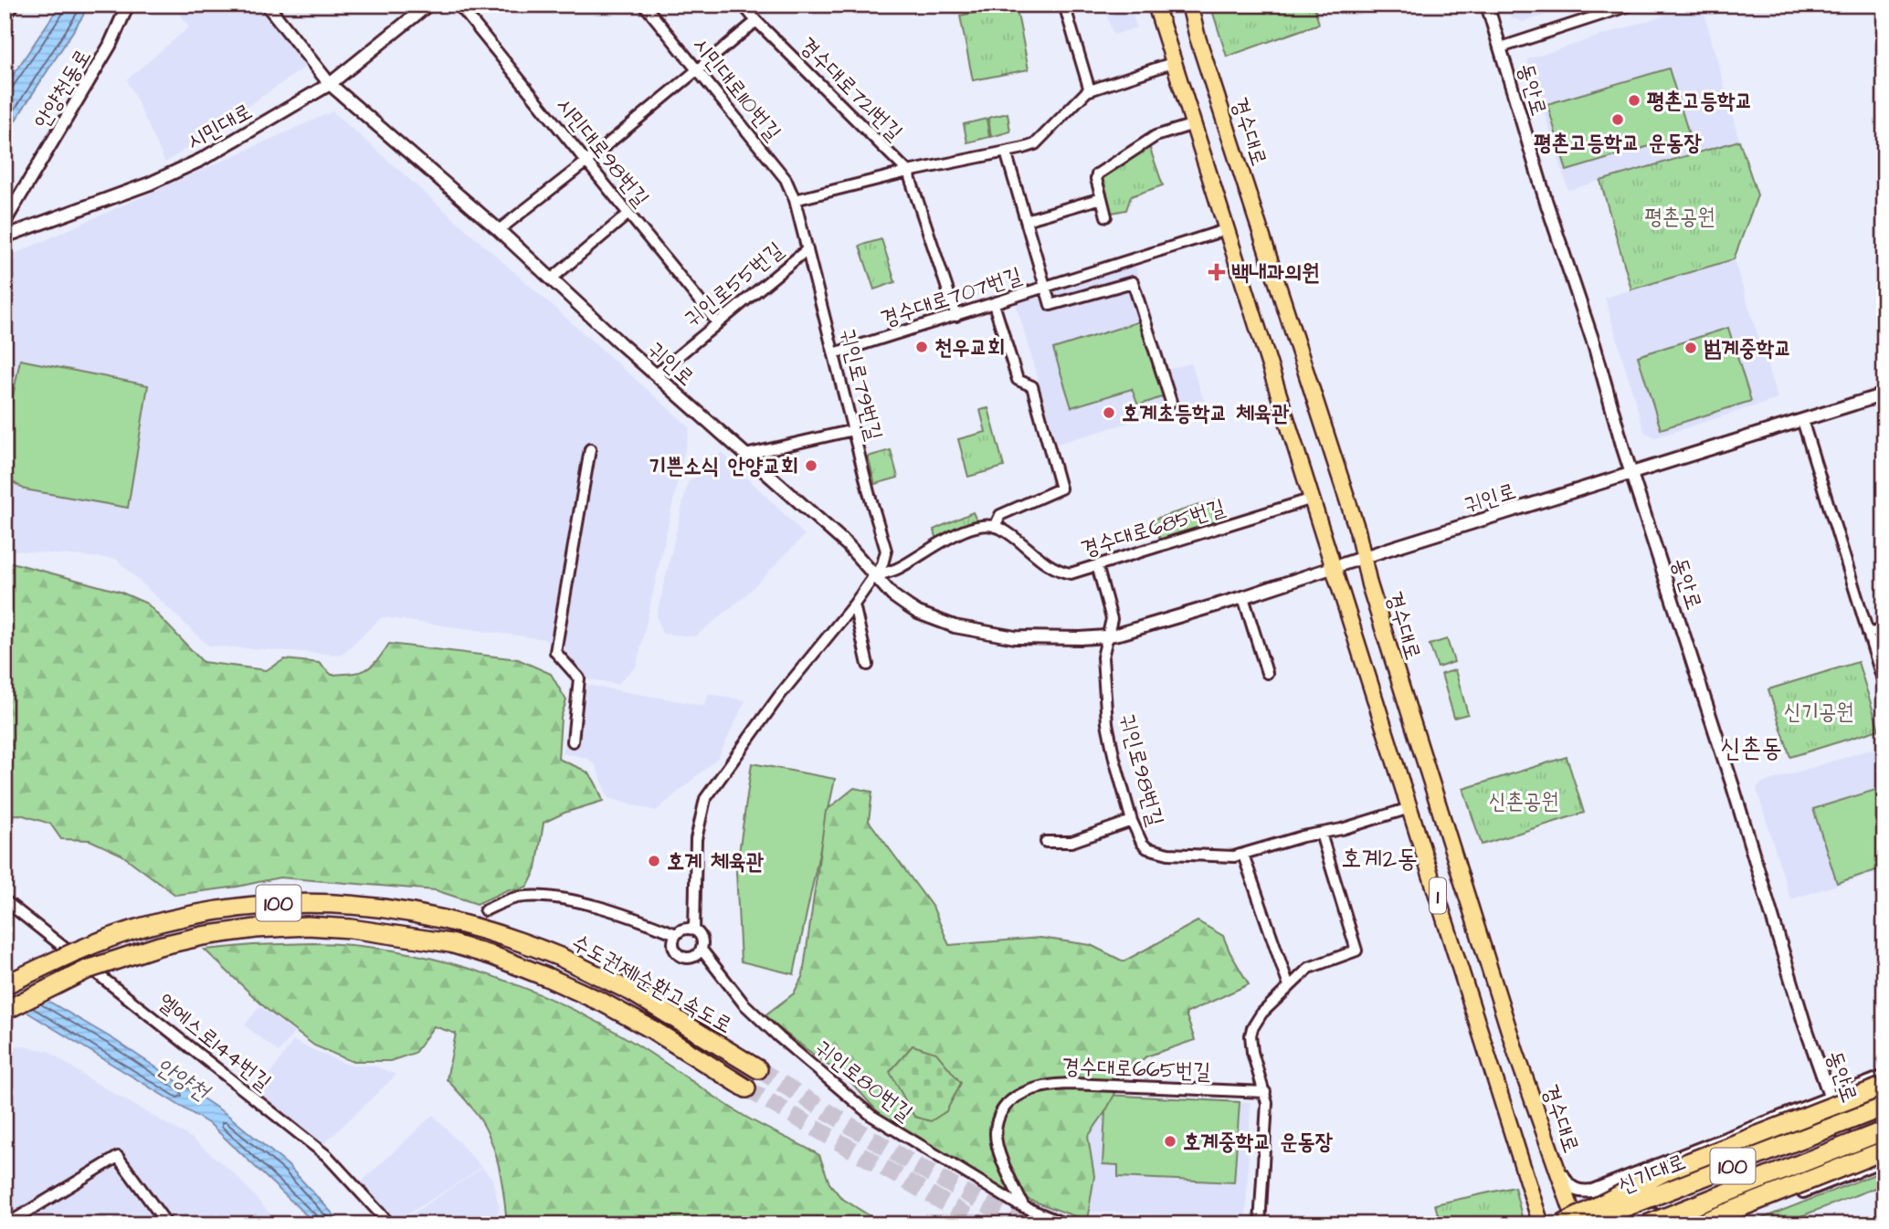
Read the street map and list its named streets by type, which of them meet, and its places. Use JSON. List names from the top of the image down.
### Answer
{
  "streets": {
    "highway": ["100", "수도권제1순환고속도로"],
    "main road": ["경수대로", "1"],
    "street": [
      "안양천동로",
      "시민대로110번길",
      "경수대로721번길",
      "동안로",
      "시민대로",
      "시민대로98번길",
      "귀인로55번길",
      "경수대로707번길",
      "귀인로",
      "귀인로79번길",
      "경수대로685번길",
      "귀인로98번길",
      "엘에스로144번길",
      "경수대로665번길",
      "귀인로80번길",
      "신기대로"
    ]
  },
  "crossings": [
    ["시민대로110번길", "경수대로721번길"],
    ["시민대로110번길", "귀인로79번길"],
    ["경수대로721번길", "경수대로707번길"],
    ["경수대로721번길", "귀인로79번길"],
    ["경수대로721번길", "1"],
    ["동안로", "귀인로"],
    ["동안로", "신기대로"],
    ["시민대로", "귀인로"],
    ["경수대로", "귀인로"],
    ["경수대로", "100"],
    ["경수대로", "신기대로"],
    ["시민대로98번길", "귀인로55번길"],
    ["귀인로55번길", "귀인로"],
    ["귀인로55번길", "귀인로79번길"],
    ["경수대로707번길", "귀인로79번길"],
    ["경수대로707번길", "1"],
    ["귀인로", "귀인로79번길"],
    ["귀인로", "귀인로98번길"],
    ["귀인로", "1"],
    ["경수대로685번길", "1"],
    ["귀인로98번길", "1"],
    ["100", "신기대로"],
    ["경수대로665번길", "귀인로80번길"]
  ],
  "districts": ["신촌동", "호계2동"],
  "water": ["안양천"],
  "parks": ["평촌공원", "신기공원", "신촌공원"],
  "places": {
    "other": [
      "평촌고등학교",
      "평촌고등학교 운동장",
      "천우교회",
      "범계중학교",
      "호계초등학교 체육관",
      "기쁜소식 안양교회",
      "호계 체육관",
      "호계중학교 운동장"
    ],
    "health": ["백내과의원"]
  }
}
